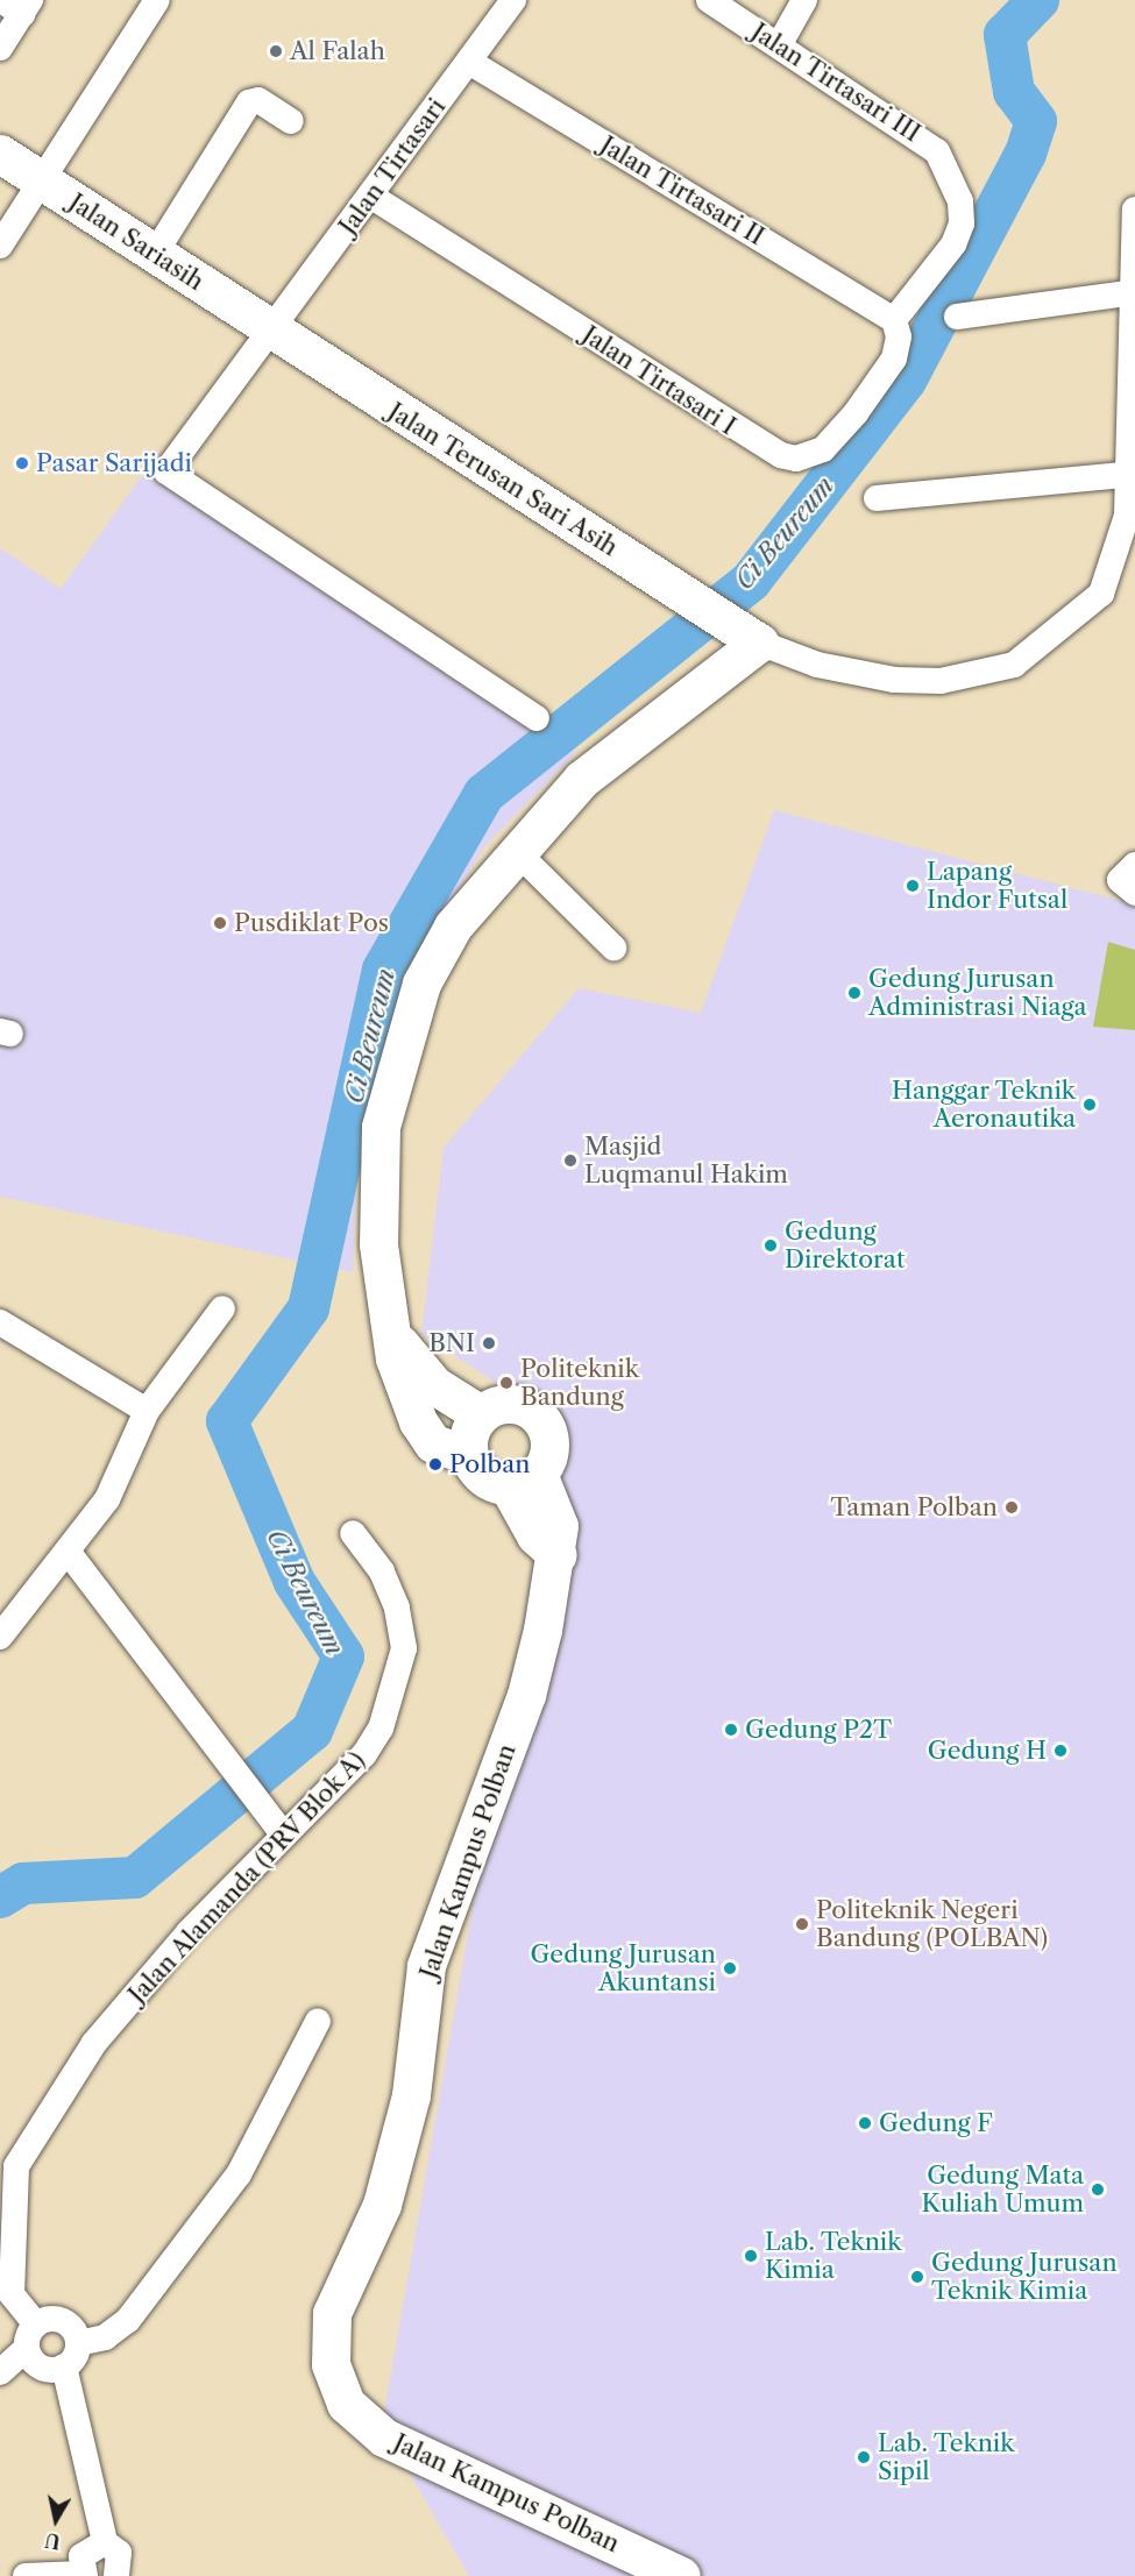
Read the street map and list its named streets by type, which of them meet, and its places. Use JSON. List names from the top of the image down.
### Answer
{
  "streets": {
    "street": [
      "Jalan Tirtasari III",
      "Jalan Tirtasari",
      "Jalan Tirtasari II",
      "Jalan Sariasih",
      "Jalan Tirtasari I",
      "Jalan Terusan Sari Asih",
      "Jalan Kampus Polban",
      "Jalan Alamanda (PRV Blok A)"
    ]
  },
  "crossings": [
    ["Jalan Tirtasari III", "Jalan Tirtasari II"],
    ["Jalan Tirtasari III", "Jalan Tirtasari I"],
    ["Jalan Tirtasari", "Jalan Tirtasari II"],
    ["Jalan Tirtasari", "Jalan Sariasih"],
    ["Jalan Tirtasari", "Jalan Tirtasari I"],
    ["Jalan Tirtasari", "Jalan Terusan Sari Asih"],
    ["Jalan Tirtasari II", "Jalan Tirtasari I"],
    ["Jalan Sariasih", "Jalan Terusan Sari Asih"]
  ],
  "water": ["Ci Beureum"],
  "places": [
    "Al Falah",
    "Pasar Sarijadi",
    "Lapang Indor Futsal",
    "Pusdiklat Pos",
    "Gedung Jurusan Administrasi Niaga",
    "Hanggar Teknik Aeronautika",
    "Masjid Luqmanul Hakim",
    "Gedung Direktorat",
    "BNI",
    "Politeknik Bandung",
    "Polban",
    "Taman Polban",
    "Gedung P2T",
    "Gedung H",
    "Politeknik Negeri Bandung (POLBAN)",
    "Gedung Jurusan Akuntansi",
    "Gedung F",
    "Gedung Mata Kuliah Umum",
    "Lab. Teknik Kimia",
    "Gedung Jurusan Teknik Kimia",
    "Lab. Teknik Sipil"
  ],
  "north": "bottom"
}
